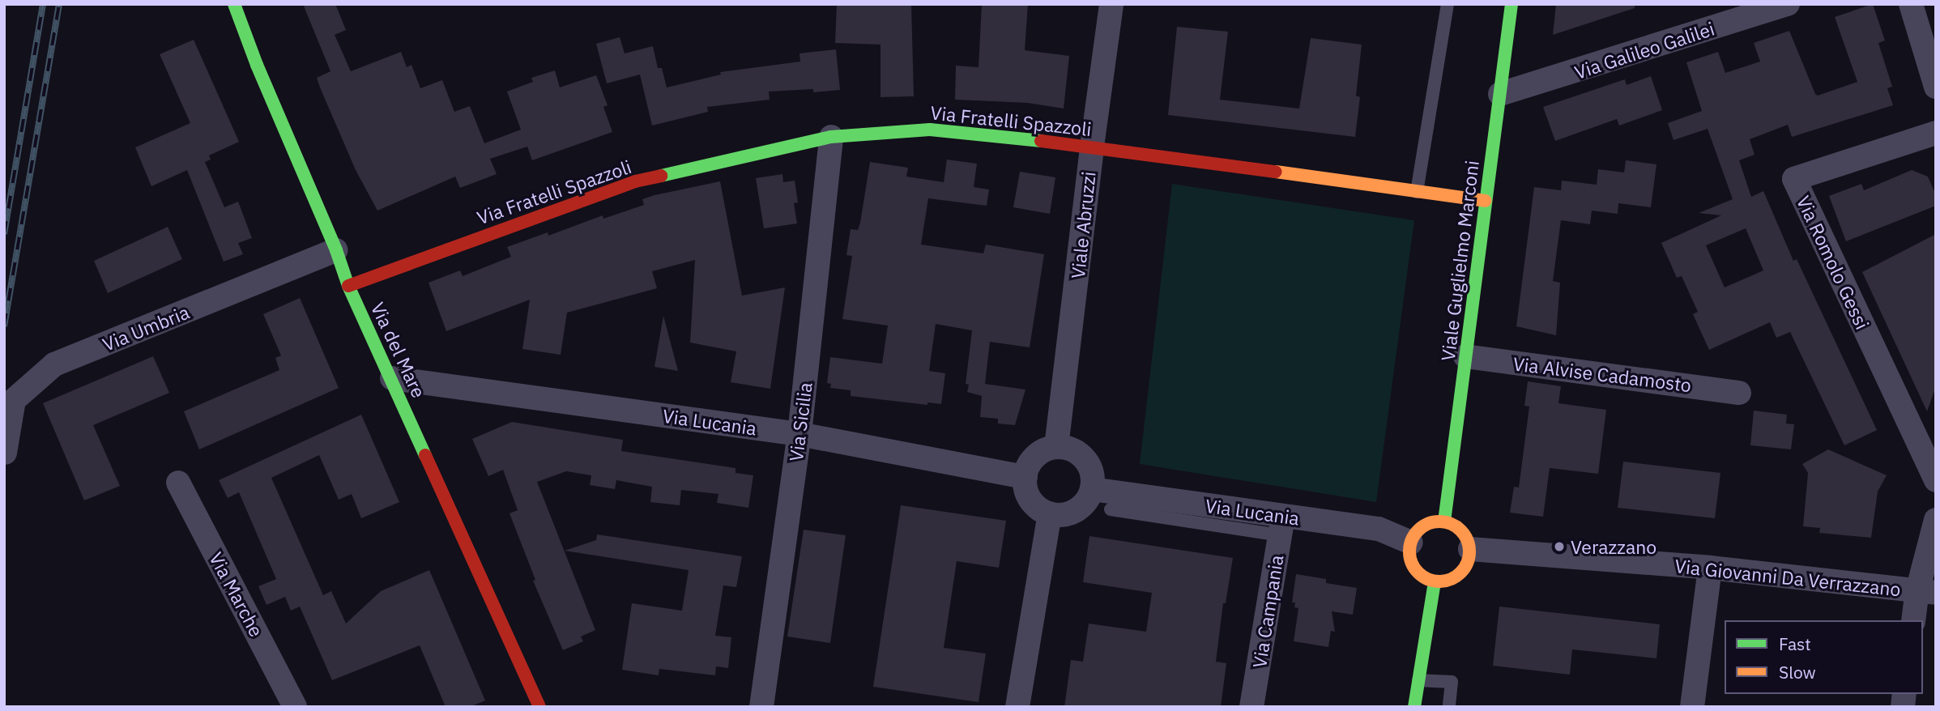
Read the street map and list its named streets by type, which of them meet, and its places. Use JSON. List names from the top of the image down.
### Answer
{
  "streets": {
    "street": [
      "Via Galileo Galilei",
      "Via Fratelli Spazzoli",
      "Viale Abruzzi",
      "Viale Guglielmo Marconi",
      "Via Romolo Gessi",
      "Via Umbria",
      "Via del Mare",
      "Via Alvise Cadamosto",
      "Via Lucania",
      "Via Sicilia",
      "Via Giovanni Da Verrazzano",
      "Via Marche",
      "Via Campania"
    ]
  },
  "crossings": [
    ["Via Galileo Galilei", "Viale Guglielmo Marconi"],
    ["Via Fratelli Spazzoli", "Viale Abruzzi"],
    ["Via Fratelli Spazzoli", "Viale Guglielmo Marconi"],
    ["Via Fratelli Spazzoli", "Via del Mare"],
    ["Via Fratelli Spazzoli", "Via Sicilia"],
    ["Viale Abruzzi", "Via Lucania"],
    ["Viale Guglielmo Marconi", "Via Alvise Cadamosto"],
    ["Viale Guglielmo Marconi", "Via Lucania"],
    ["Viale Guglielmo Marconi", "Via Giovanni Da Verrazzano"],
    ["Via Umbria", "Via del Mare"],
    ["Via del Mare", "Via Lucania"],
    ["Via Lucania", "Via Sicilia"],
    ["Via Lucania", "Via Giovanni Da Verrazzano"],
    ["Via Lucania", "Via Campania"]
  ],
  "places": ["Verazzano"],
  "legend": ["Fast", "Slow"]
}
